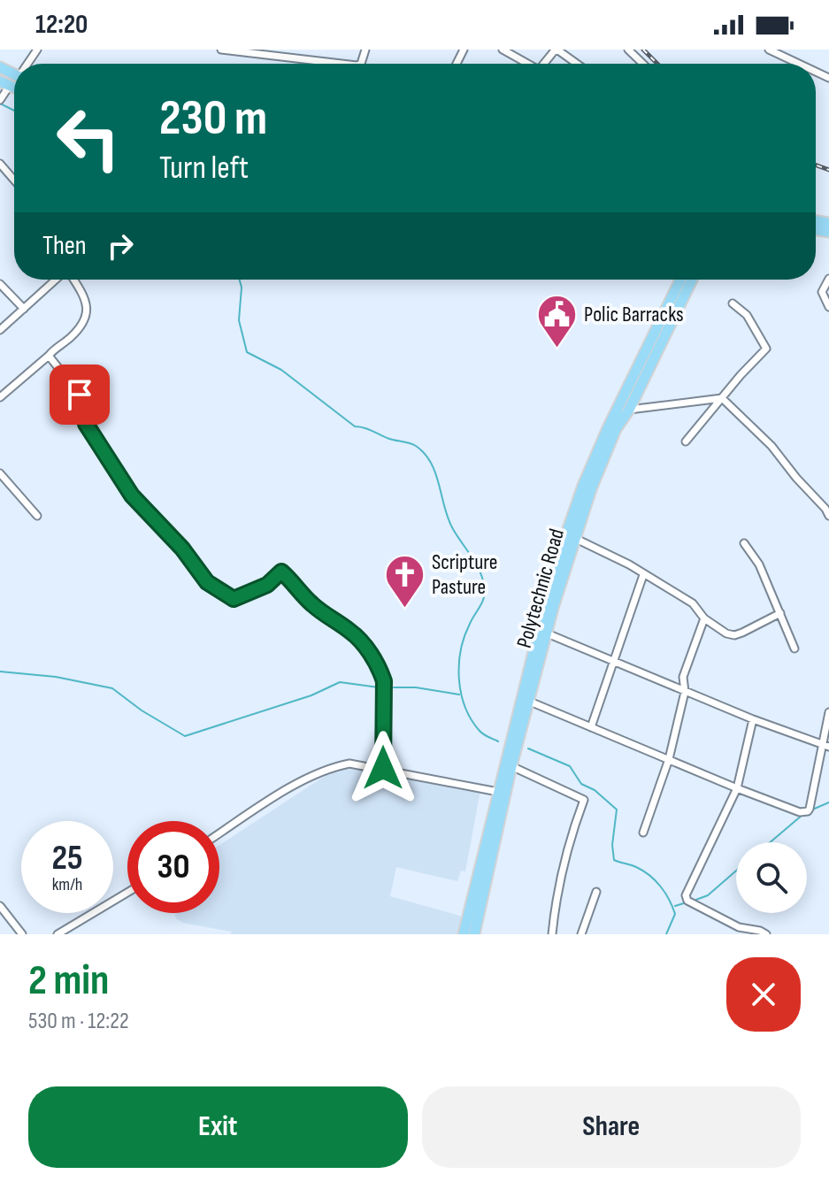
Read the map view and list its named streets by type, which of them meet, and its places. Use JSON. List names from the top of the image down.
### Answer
{
  "streets": {
    "main road": ["Polytechnic Road"]
  },
  "places": {
    "public building": ["Polic Barracks"],
    "church": ["Scripture Pasture"]
  },
  "page": {
    "status": "12:20",
    "turn": ["230 m", "Turn left"],
    "then": "Then",
    "speed": "25 km/h",
    "limit": "30",
    "heading": ["2 min", "530 m · 12:22"],
    "buttons": ["Exit", "Share"]
  }
}
